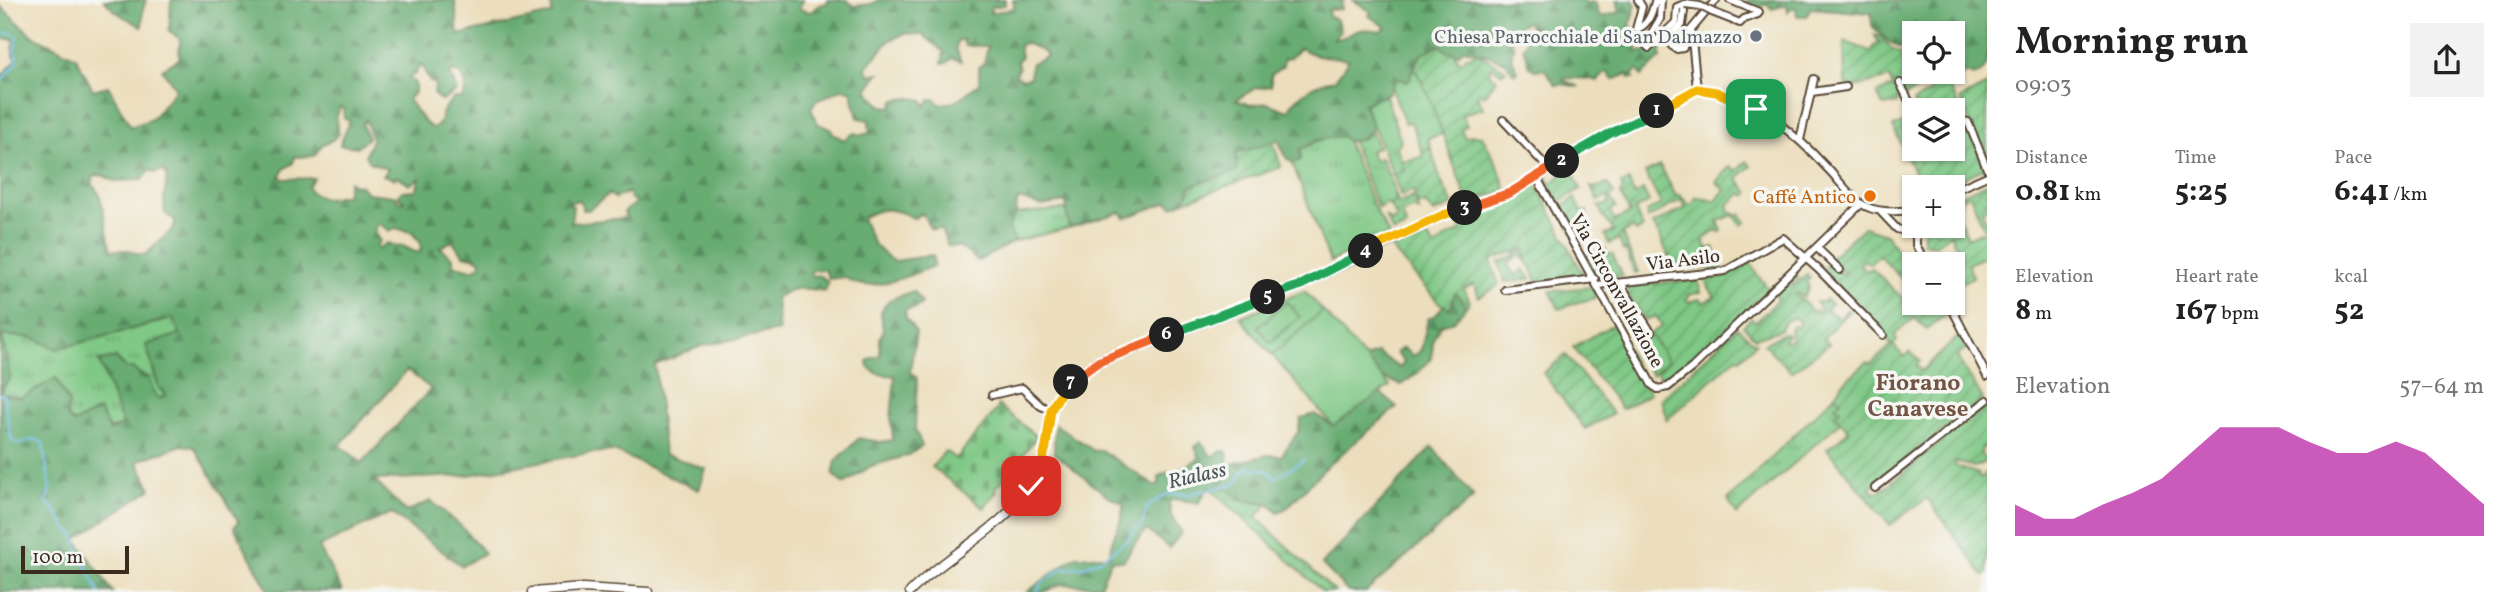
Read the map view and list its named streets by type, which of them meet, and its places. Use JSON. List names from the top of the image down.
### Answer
{
  "streets": {
    "street": ["Via Asilo", "Via Circonvallazione"]
  },
  "crossings": [
    ["Via Asilo", "Via Circonvallazione"]
  ],
  "districts": ["Fiorano Canavese"],
  "water": ["Rialass"],
  "places": ["Chiesa Parrocchiale di San Dalmazzo", "Caffé Antico"],
  "scale_bar": "100 m",
  "page": {
    "heading": ["Morning run", "09:03"],
    "map_buttons": ["+", "−"],
    "pins": [
      "1",
      "2",
      "3",
      "4",
      "5",
      "6",
      "7"
    ],
    "stats": [
      ["Distance", "0.81 km"],
      ["Time", "5:25"],
      ["Pace", "6:41 /km"],
      ["Elevation", "8 m"],
      ["Heart rate", "167 bpm"],
      ["kcal", "52"]
    ],
    "chart": ["Elevation", "57–64 m"],
    "scale": "100 m"
  }
}
